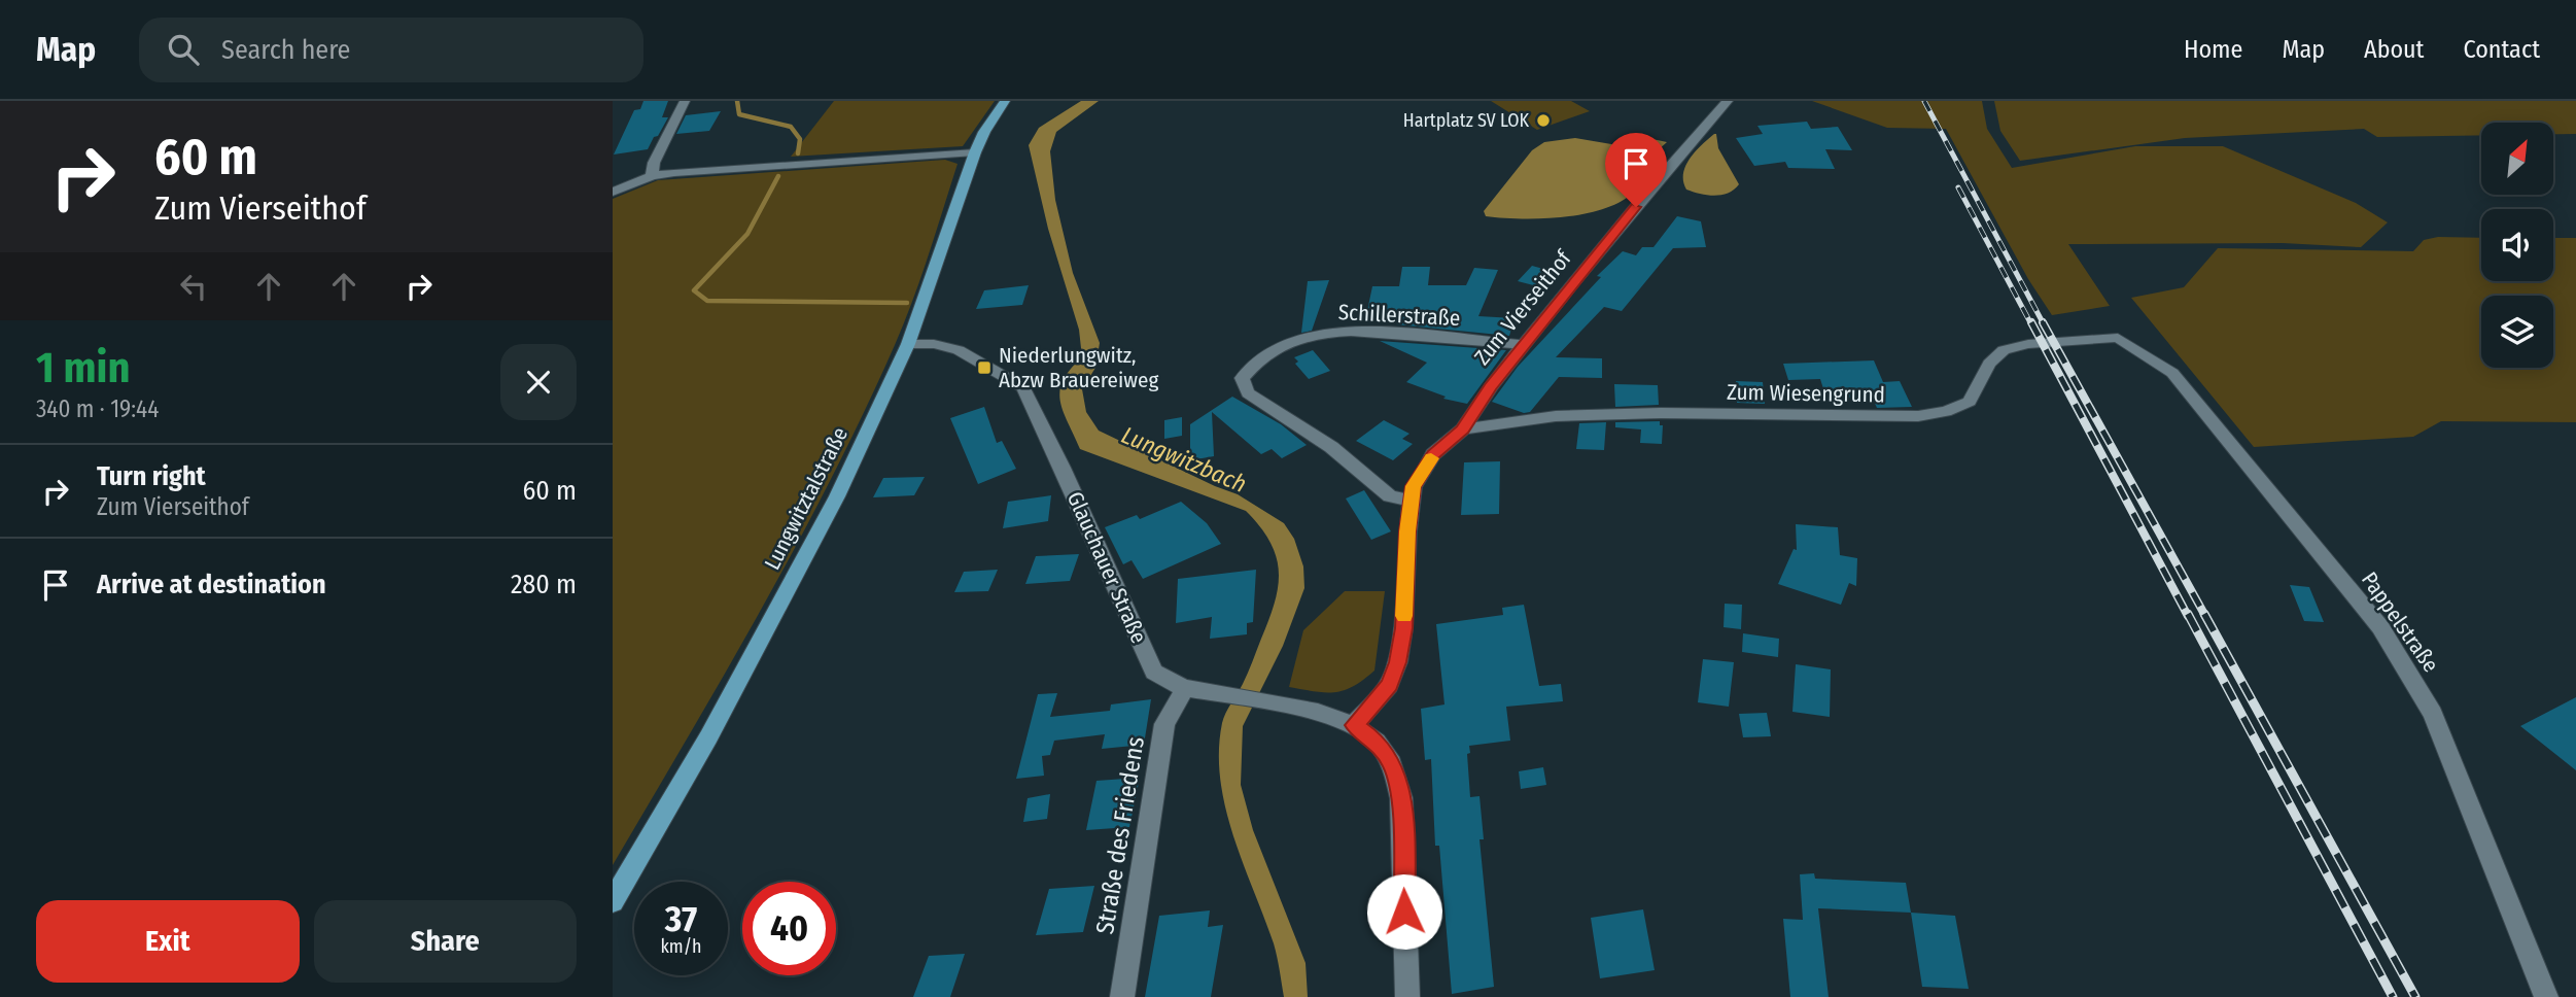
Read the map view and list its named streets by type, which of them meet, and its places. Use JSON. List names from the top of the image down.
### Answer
{
  "streets": {
    "main road": ["Lungwitztalstraße"],
    "street": [
      "Zum Vierseithof",
      "Schillerstraße",
      "Zum Wiesengrund",
      "Glauchauer Straße",
      "Pappelstraße",
      "Straße des Friedens"
    ]
  },
  "crossings": [
    ["Zum Vierseithof", "Schillerstraße"],
    ["Zum Vierseithof", "Zum Wiesengrund"],
    ["Zum Vierseithof", "Glauchauer Straße"],
    ["Zum Wiesengrund", "Pappelstraße"],
    ["Lungwitztalstraße", "Glauchauer Straße"],
    ["Glauchauer Straße", "Straße des Friedens"]
  ],
  "water": ["Lungwitzbach"],
  "places": {
    "other": ["Hartplatz SV LOK"],
    "transit": ["Niederlungwitz, Abzw Brauereiweg"]
  },
  "north": "top right",
  "page": {
    "header": "Map",
    "search": "Search here",
    "nav": [
      "Home",
      "Map",
      "About",
      "Contact"
    ],
    "turn": ["60 m", "Zum Vierseithof"],
    "heading": ["1 min", "340 m · 19:44"],
    "list": [
      {
        "name": "Turn right",
        "note": "Zum Vierseithof",
        "value": "60 m"
      },
      {
        "name": "Arrive at destination",
        "value": "280 m"
      }
    ],
    "speed": "37 km/h",
    "limit": "40",
    "buttons": ["Exit", "Share"]
  }
}
